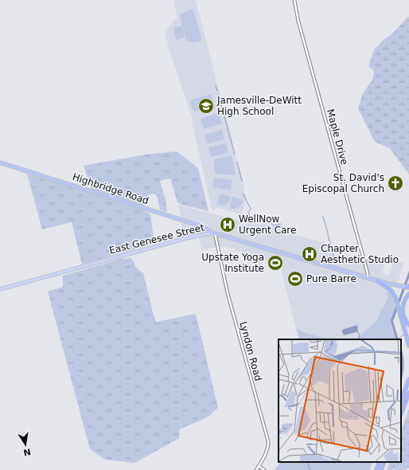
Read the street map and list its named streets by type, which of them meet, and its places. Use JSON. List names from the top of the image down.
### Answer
{
  "streets": {
    "highway": ["Highbridge Road", "East Genesee Street"],
    "street": ["Maple Drive", "Lyndon Road"]
  },
  "crossings": [
    ["Maple Drive", "East Genesee Street"],
    ["Highbridge Road", "East Genesee Street"],
    ["Highbridge Road", "Lyndon Road"],
    ["East Genesee Street", "Lyndon Road"]
  ],
  "places": {
    "school or university": ["Jamesville-DeWitt High School"],
    "church": ["St. David's Episcopal Church"],
    "hospital": ["WellNow Urgent Care", "Chapter Aesthetic Studio"],
    "sports": ["Upstate Yoga Institute", "Pure Barre"]
  },
  "north": "bottom"
}
